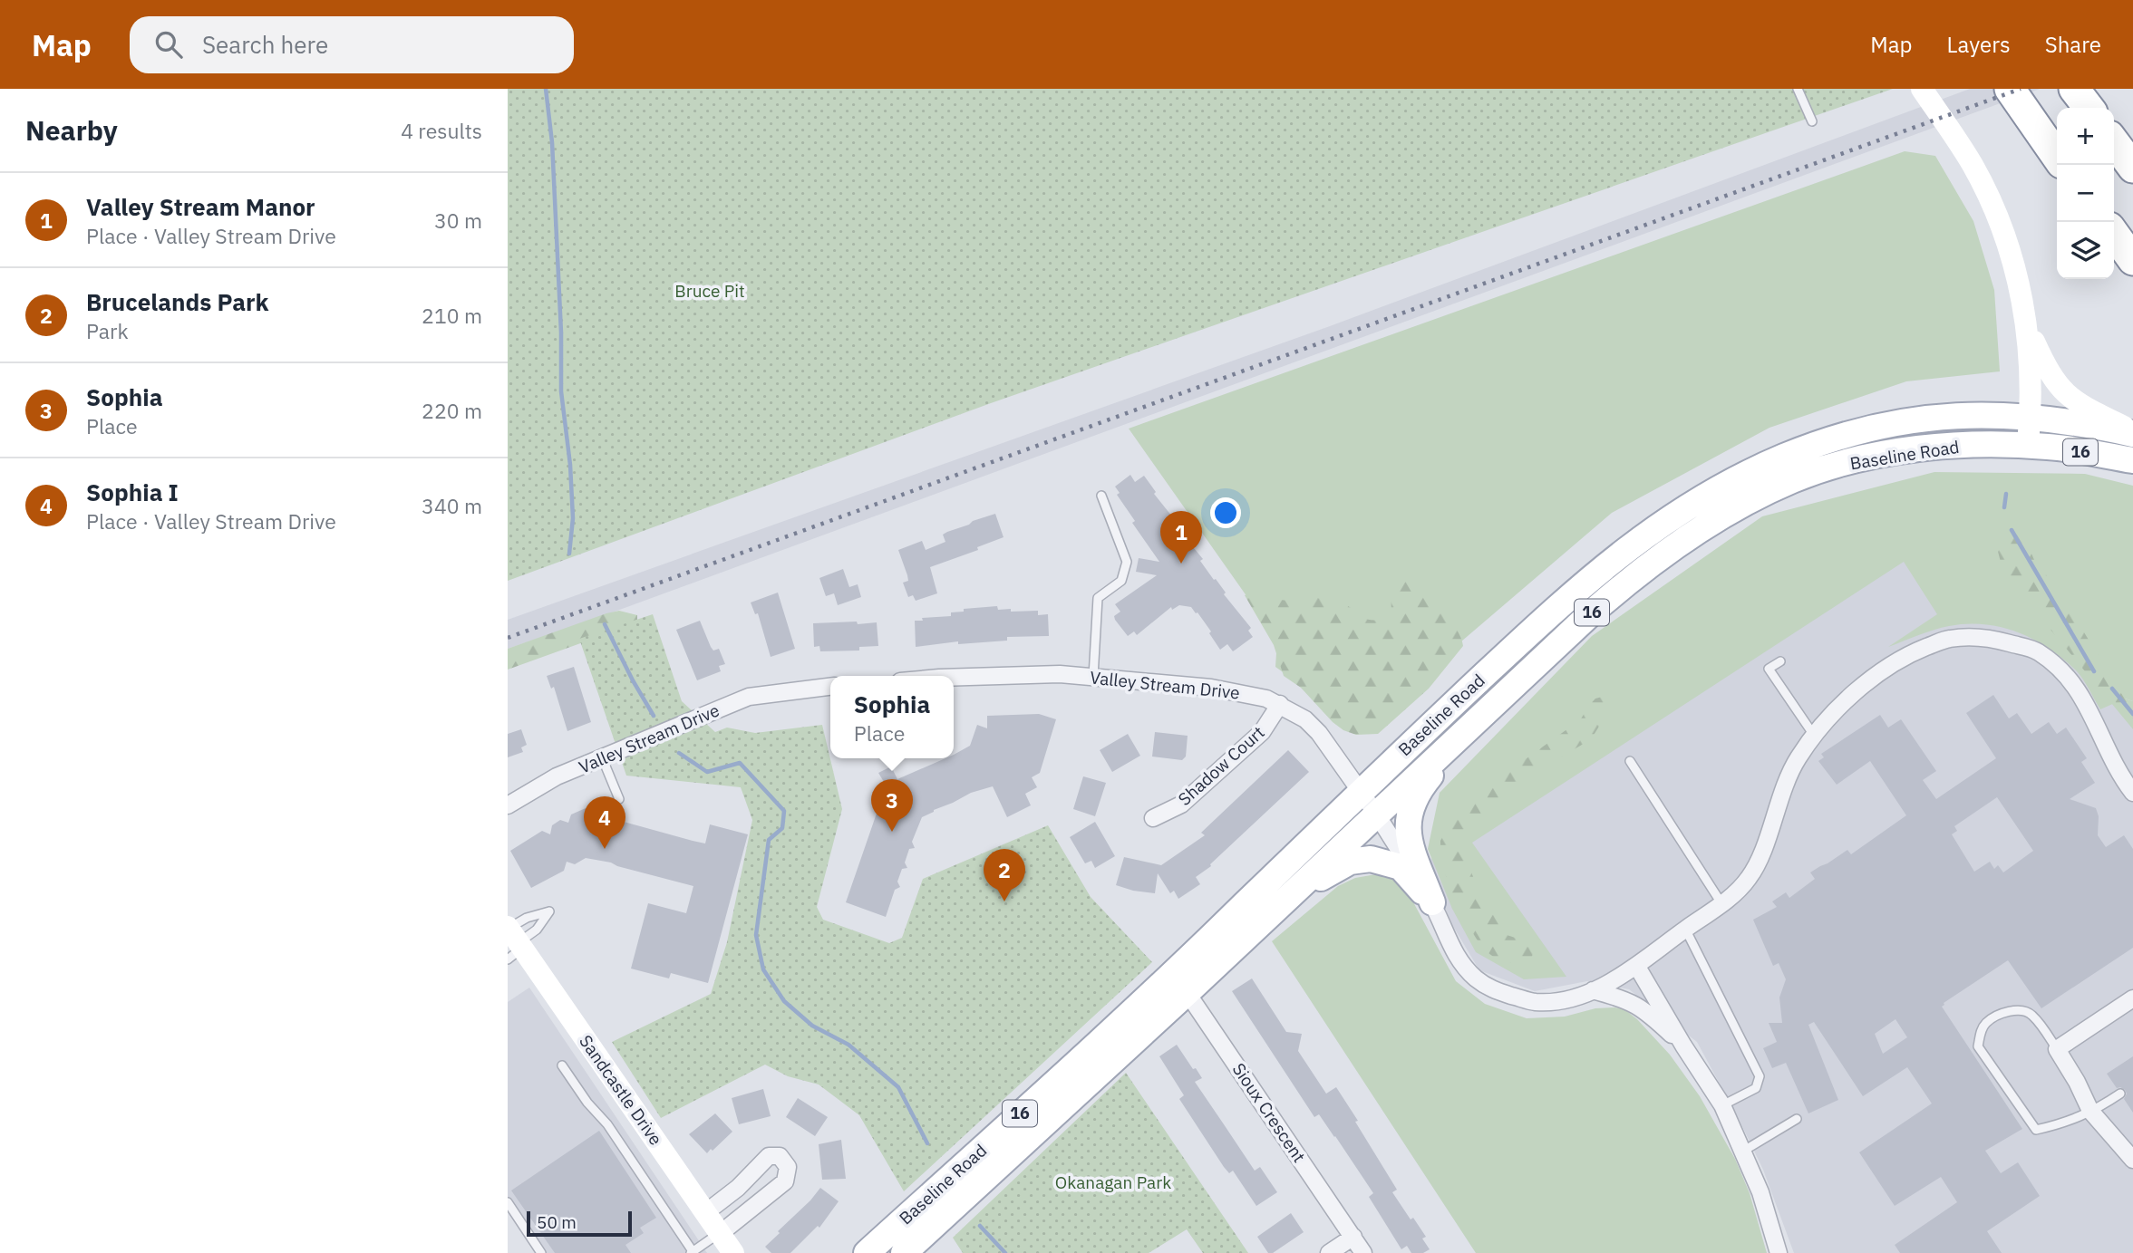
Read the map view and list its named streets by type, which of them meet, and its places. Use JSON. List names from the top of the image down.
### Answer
{
  "streets": {
    "main road": ["16", "Baseline Road", "Sandcastle Drive"],
    "street": ["Valley Stream Drive", "Shadow Court", "Sioux Crescent"]
  },
  "crossings": [
    ["Baseline Road", "Valley Stream Drive"],
    ["Baseline Road", "Sioux Crescent"],
    ["Valley Stream Drive", "Shadow Court"]
  ],
  "parks": ["Bruce Pit", "Okanagan Park"],
  "scale_bar": "50 m",
  "page": {
    "header": "Map",
    "search": "Search here",
    "nav": ["Map", "Layers", "Share"],
    "heading": ["Nearby", "4 results"],
    "map_buttons": ["+", "−"],
    "list": [
      {
        "mark": "1",
        "name": "Valley Stream Manor",
        "note": "Place · Valley Stream Drive",
        "value": "30 m"
      },
      {
        "mark": "2",
        "name": "Brucelands Park",
        "note": "Park",
        "value": "210 m"
      },
      {
        "mark": "3",
        "name": "Sophia",
        "note": "Place",
        "value": "220 m"
      },
      {
        "mark": "4",
        "name": "Sophia I",
        "note": "Place · Valley Stream Drive",
        "value": "340 m"
      }
    ],
    "pins": [
      "1",
      "3",
      "4",
      "2"
    ],
    "popup": ["Sophia", "Place"],
    "scale": "50 m"
  }
}
